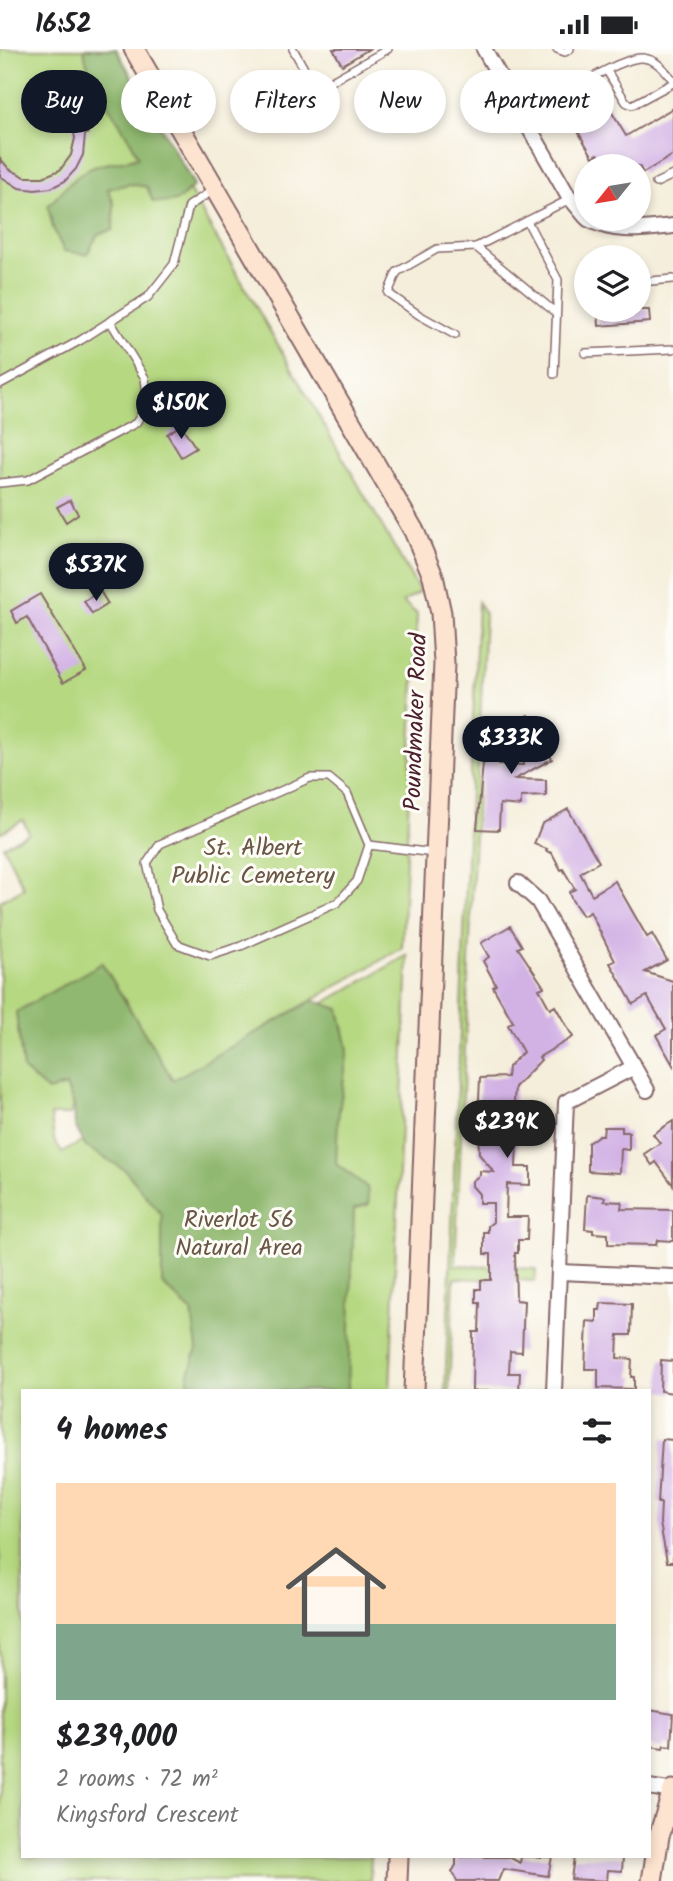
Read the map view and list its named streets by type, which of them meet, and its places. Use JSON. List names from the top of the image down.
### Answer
{
  "streets": {
    "street": ["Poundmaker Road"]
  },
  "parks": ["St. Albert Public Cemetery", "Riverlot 56 Natural Area"],
  "north": "bottom left",
  "page": {
    "status": "16:52",
    "chip": [
      "Buy",
      "Rent",
      "Filters",
      "New",
      "Apartment"
    ],
    "price": [
      "$150K",
      "$537K",
      "$333K",
      "$239K"
    ],
    "heading": "4 homes",
    "list": [
      {
        "name": "$239,000",
        "note": "2 rooms · 72 m² · Kingsford Crescent"
      }
    ]
  }
}
